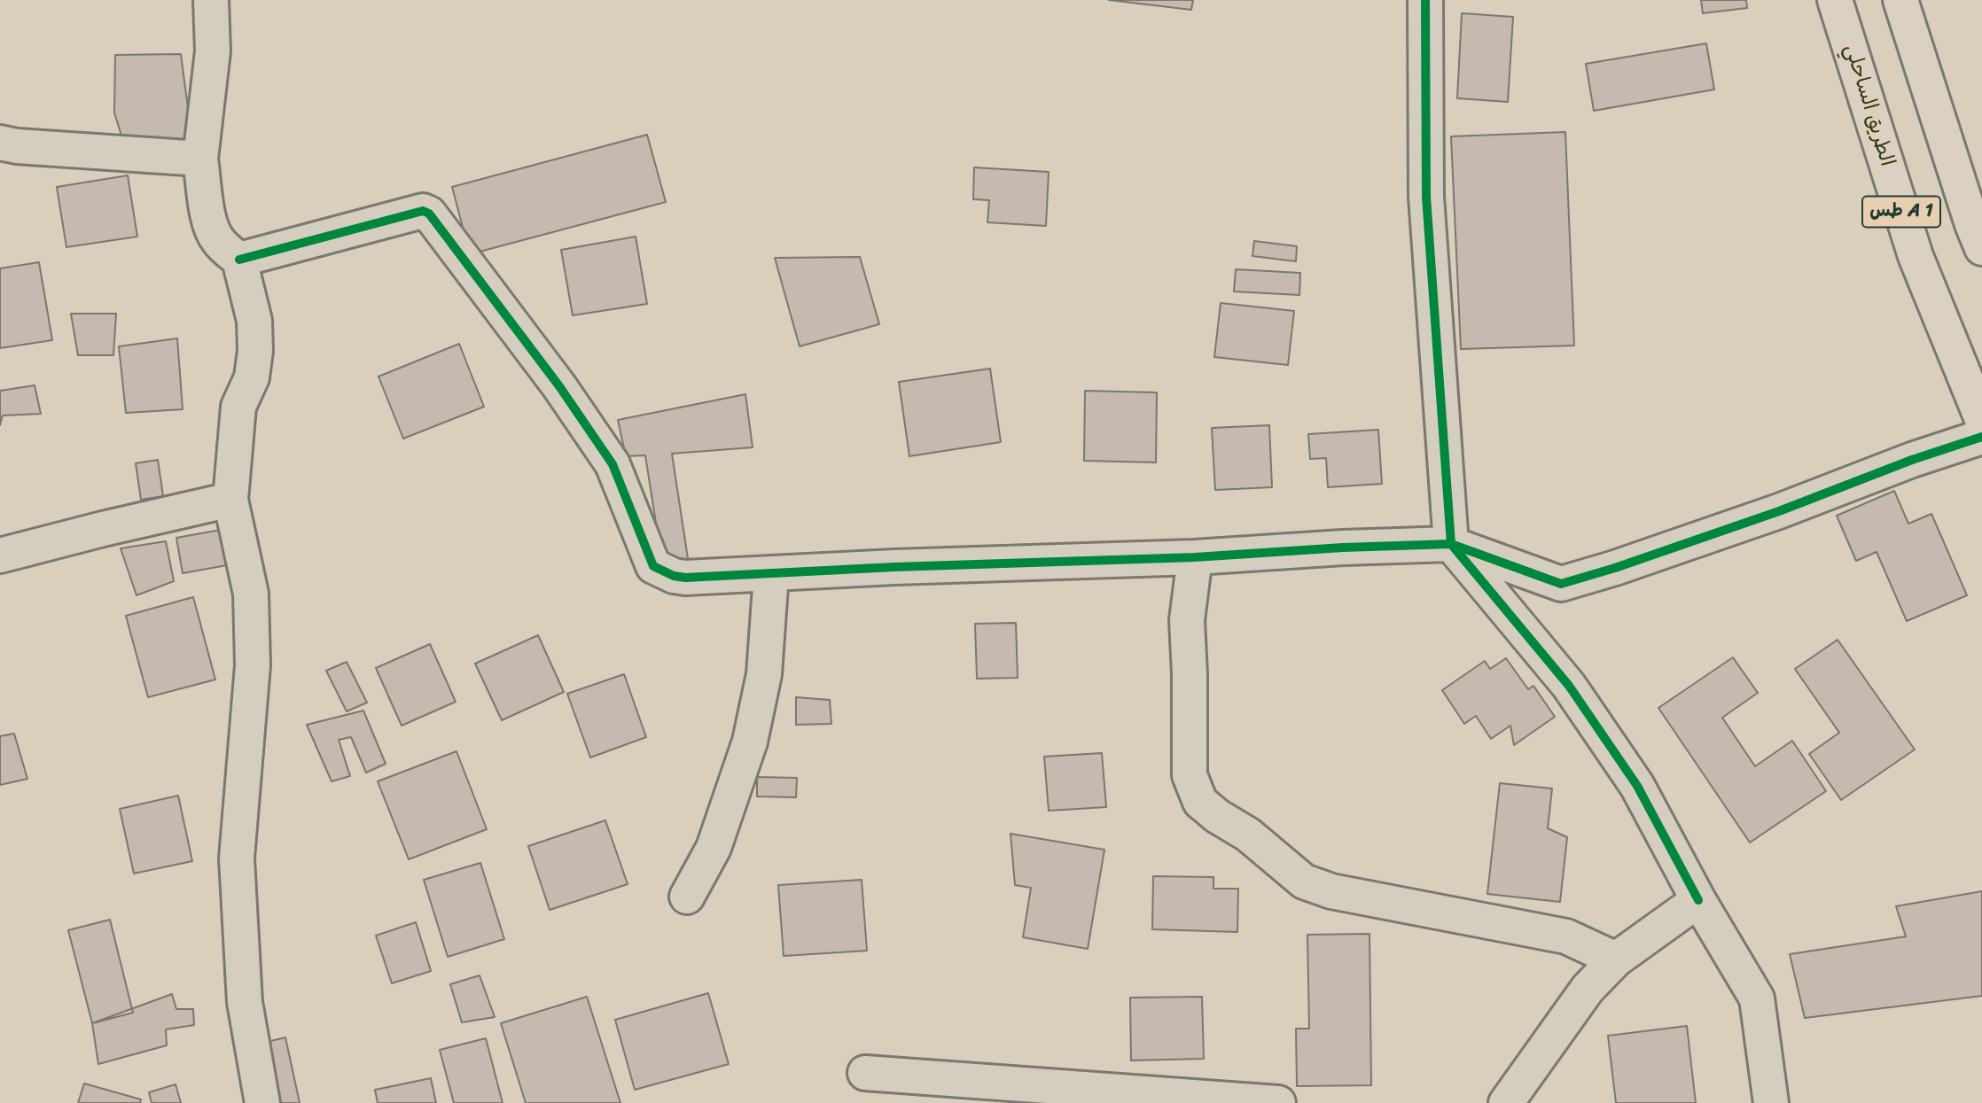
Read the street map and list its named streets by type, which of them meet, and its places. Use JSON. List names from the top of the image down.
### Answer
{
  "streets": {
    "highway": ["الطريق الساحلي", "طس A 1"]
  }
}
